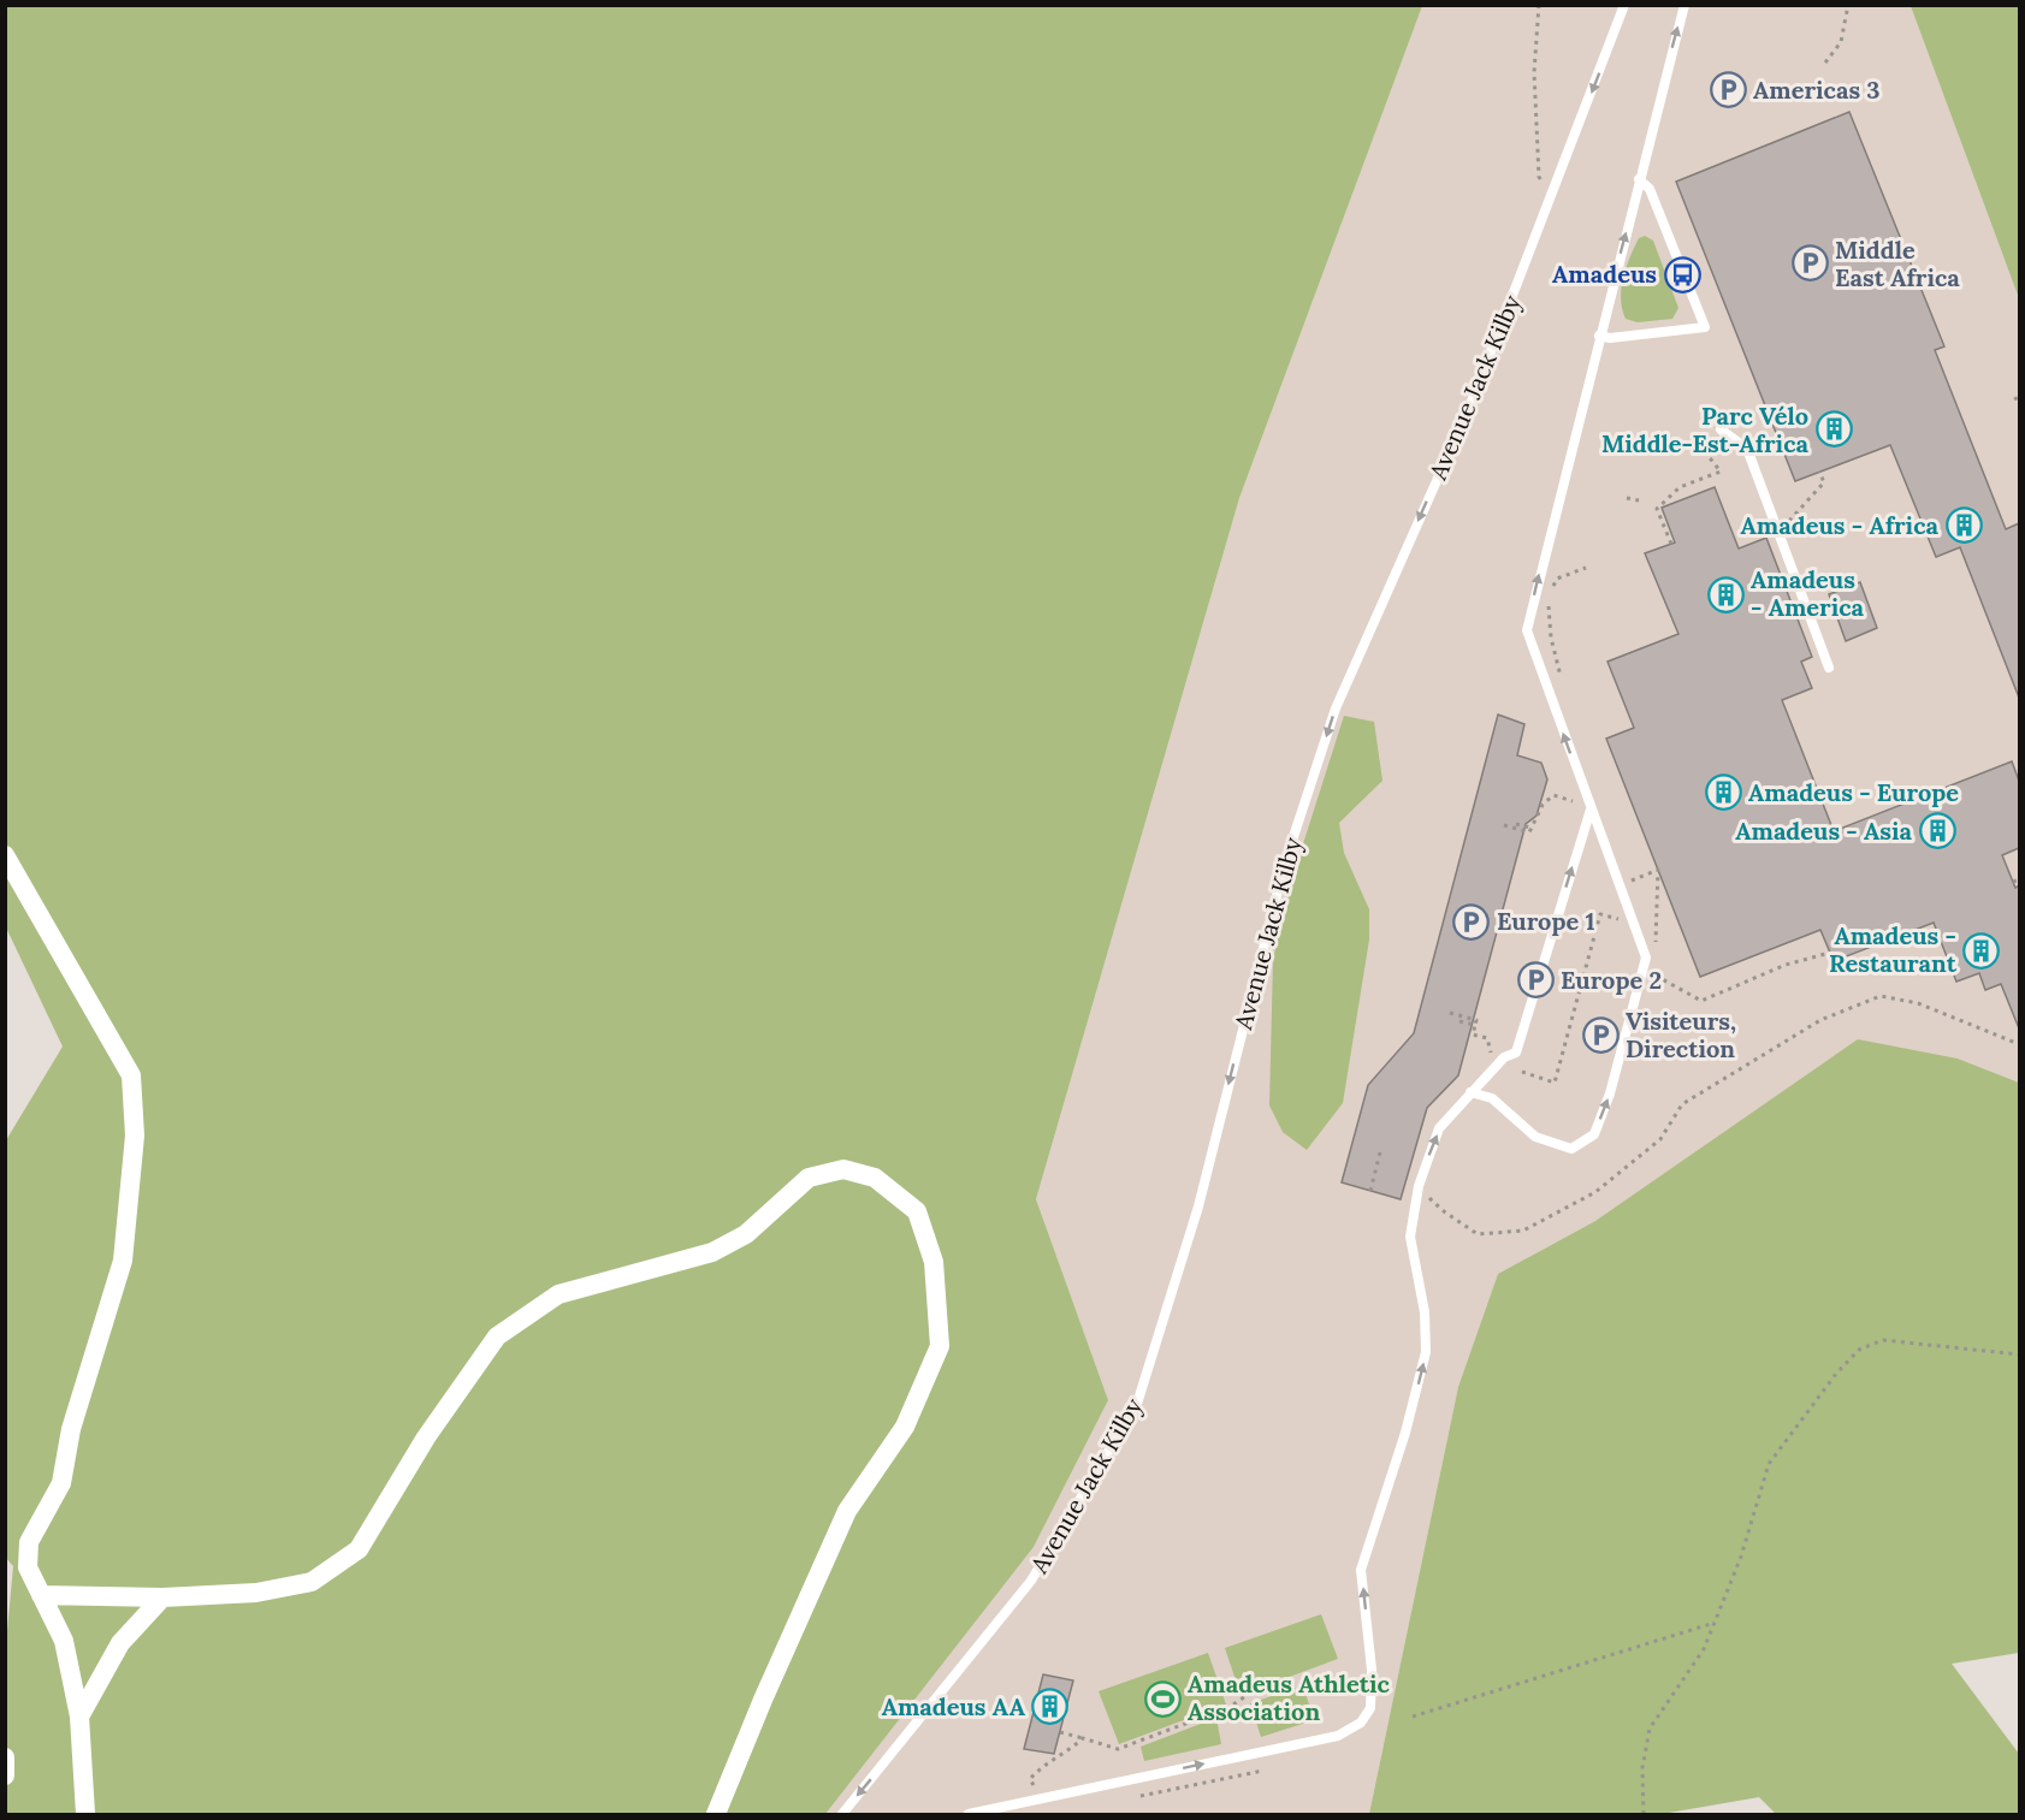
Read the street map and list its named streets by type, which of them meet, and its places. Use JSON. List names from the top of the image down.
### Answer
{
  "streets": {
    "lane": ["Avenue Jack Kilby"]
  },
  "one_way": ["Avenue Jack Kilby"],
  "places": {
    "parking": [
      "Americas 3",
      "Middle East Africa",
      "Europe 1",
      "Europe 2",
      "Visiteurs, Direction"
    ],
    "bus stop": ["Amadeus"],
    "building": [
      "Parc Vélo Middle-Est-Africa",
      "Amadeus - Africa",
      "Amadeus - America",
      "Amadeus - Europe",
      "Amadeus - Asia",
      "Amadeus - Restaurant",
      "Amadeus AA"
    ],
    "sports": ["Amadeus Athletic Association"]
  }
}
